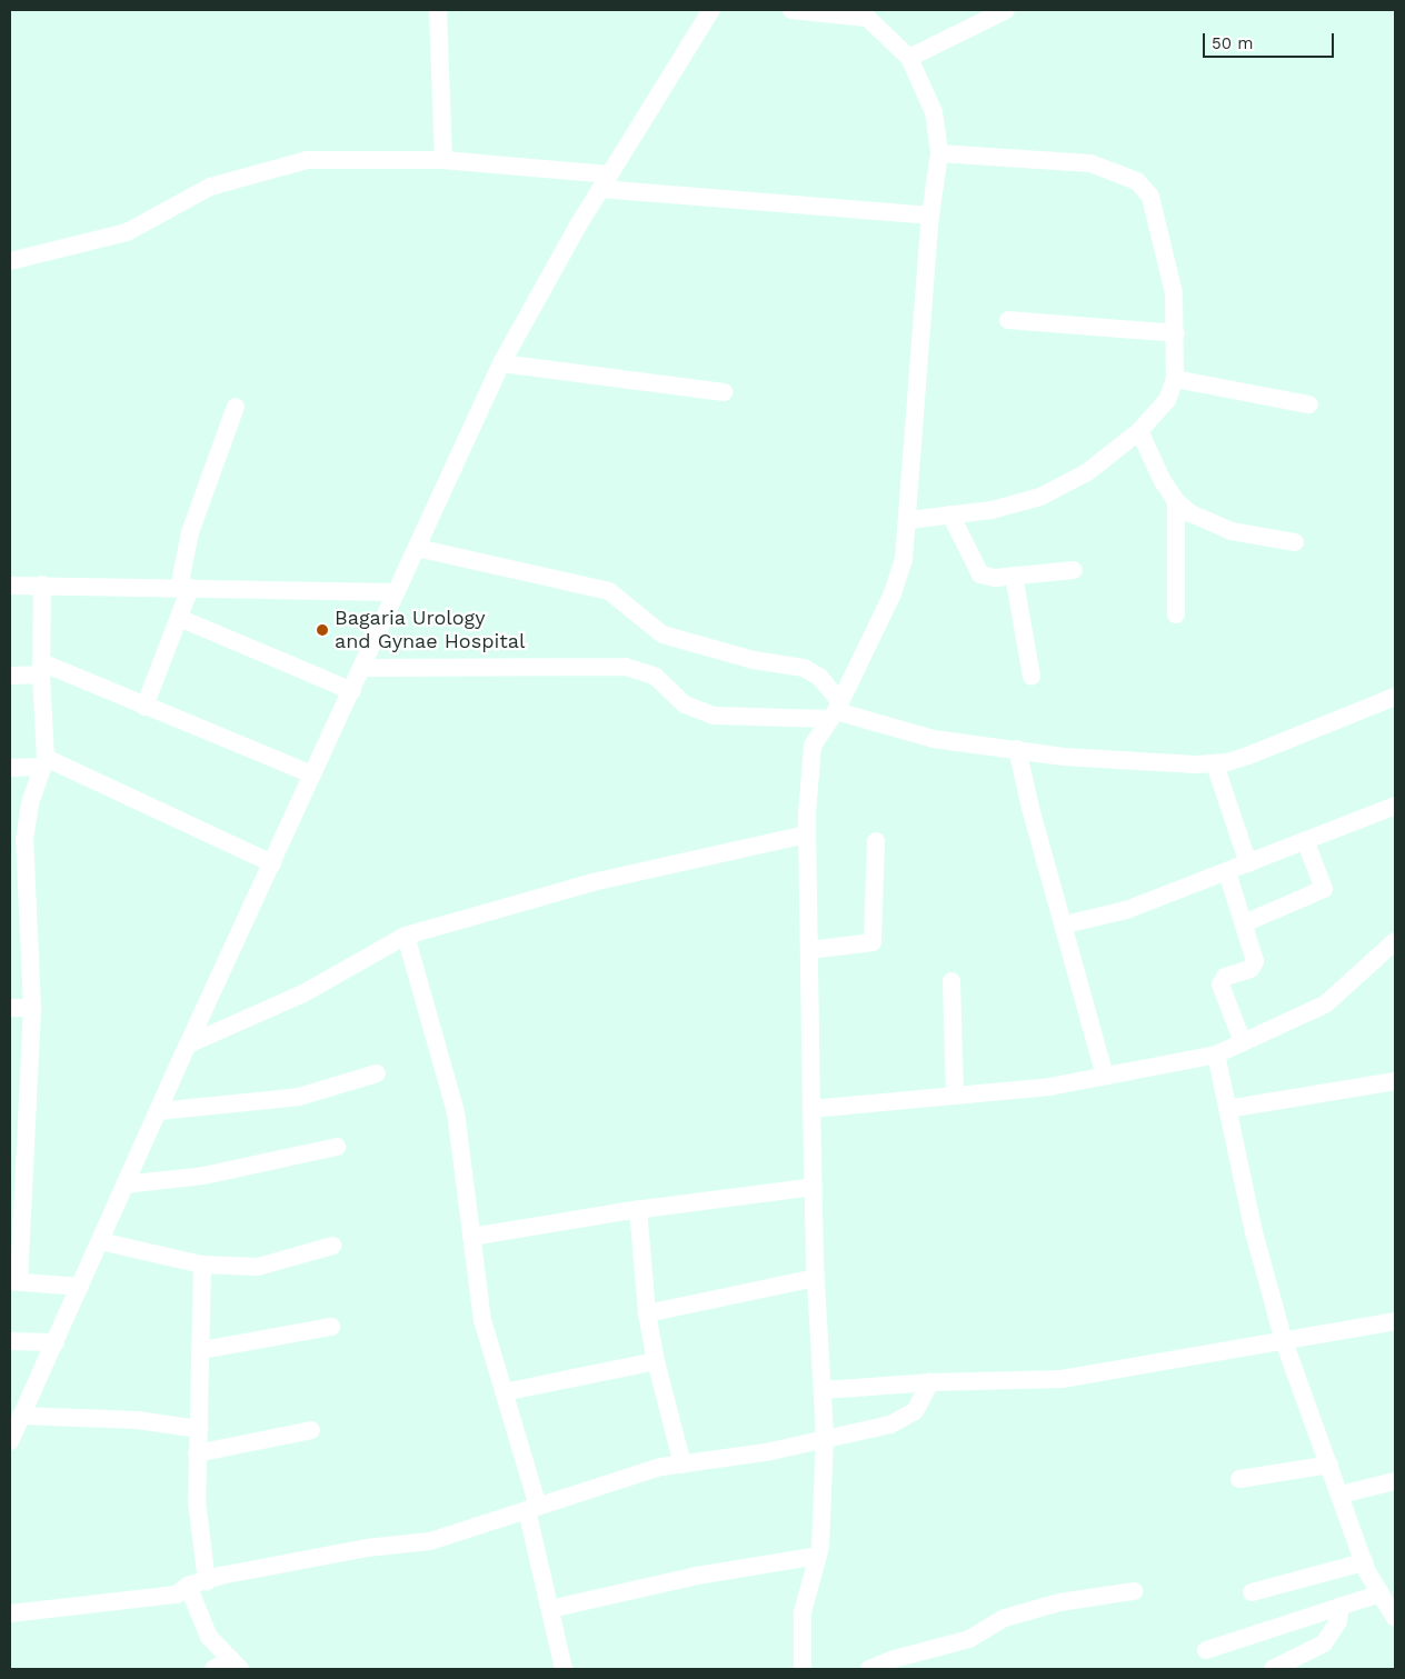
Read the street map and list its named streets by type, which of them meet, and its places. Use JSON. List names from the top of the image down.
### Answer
{
  "places": ["Bagaria Urology and Gynae Hospital"],
  "scale_bar": "50 m"
}
